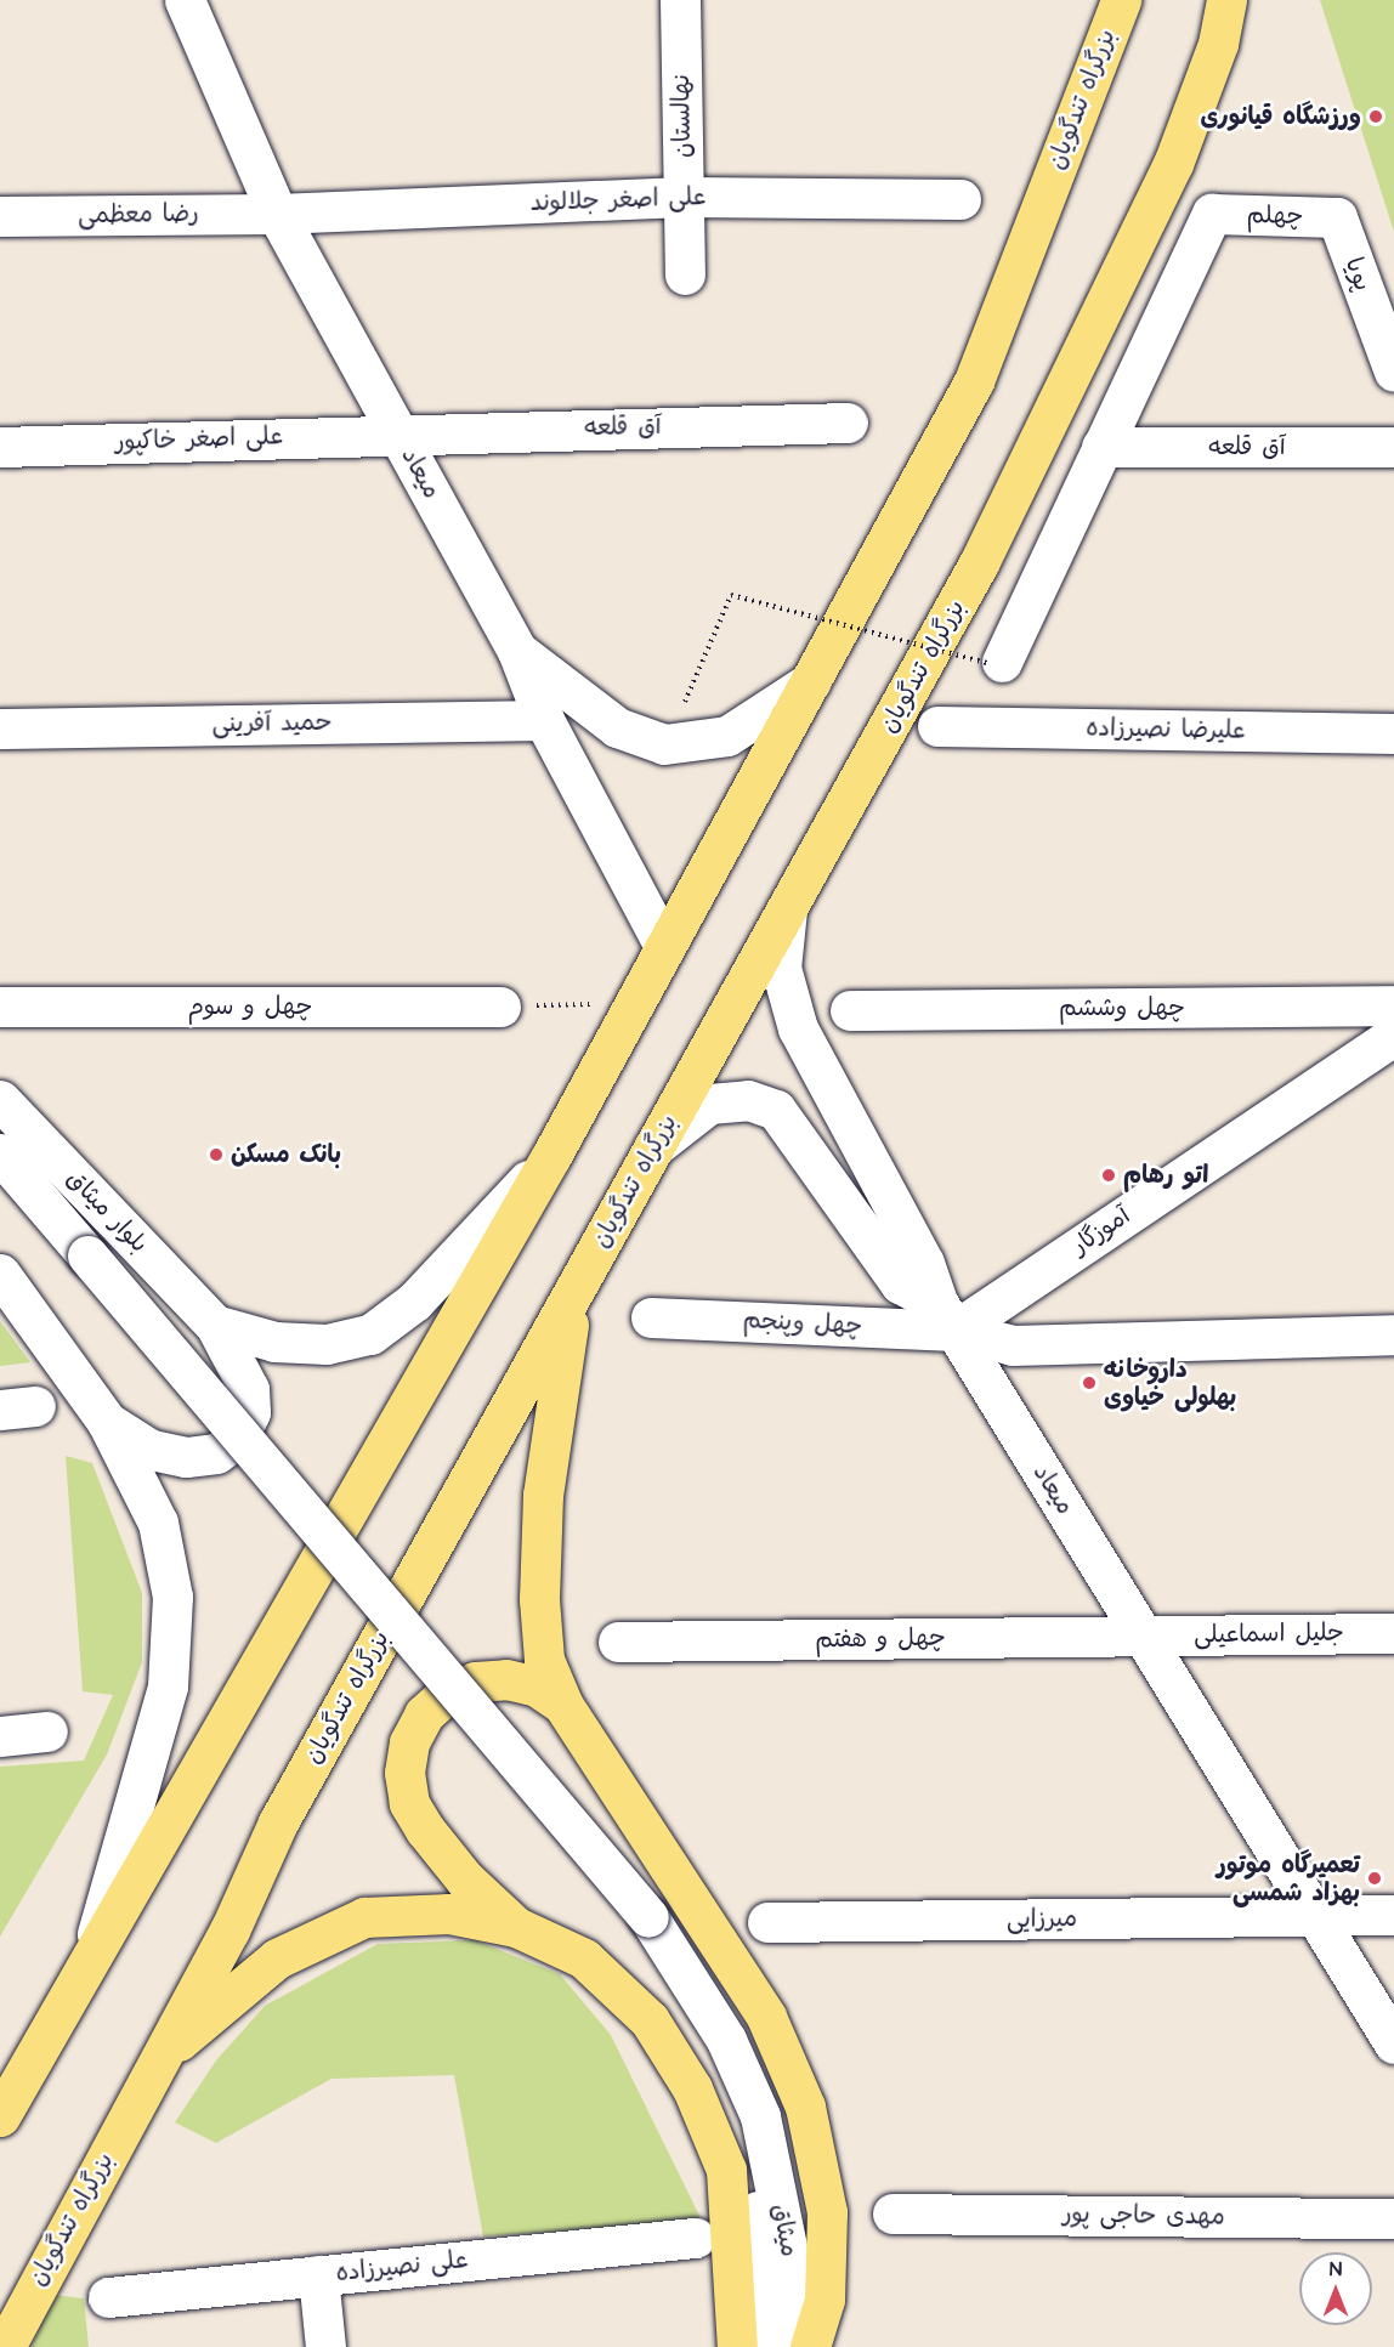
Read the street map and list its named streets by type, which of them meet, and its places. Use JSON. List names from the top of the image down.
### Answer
{
  "streets": {
    "highway": ["بزرگراه تندگویان"],
    "street": [
      "نهالستان",
      "علی اصغر جلالوند",
      "رضا معظمی",
      "چهلم",
      "پویا",
      "آق قلعه",
      "علی اصغر خاکپور",
      "میعاد",
      "حمید آفرینی",
      "علیرضا نصیرزاده",
      "چهل و سوم",
      "چهل وششم",
      "بلوار میثاق",
      "آموزگار",
      "چهل وپنجم",
      "جلیل اسماعیلی",
      "چهل و هفتم",
      "میرزایی",
      "مهدی حاجی پور",
      "میثاق",
      "علی نصیرزاده"
    ]
  },
  "crossings": [
    ["بزرگراه تندگویان", "میعاد"],
    ["نهالستان", "علی اصغر جلالوند"],
    ["علی اصغر جلالوند", "رضا معظمی"],
    ["علی اصغر جلالوند", "میعاد"],
    ["رضا معظمی", "میعاد"],
    ["چهلم", "پویا"],
    ["چهلم", "آق قلعه"],
    ["آق قلعه", "علی اصغر خاکپور"],
    ["آق قلعه", "میعاد"],
    ["علی اصغر خاکپور", "میعاد"],
    ["میعاد", "حمید آفرینی"],
    ["میعاد", "آموزگار"],
    ["میعاد", "چهل وپنجم"],
    ["میعاد", "جلیل اسماعیلی"],
    ["میعاد", "چهل و هفتم"],
    ["میعاد", "میرزایی"],
    ["آموزگار", "چهل وپنجم"],
    ["جلیل اسماعیلی", "چهل و هفتم"]
  ],
  "places": [
    "ورزشگاه قیانوری",
    "بانک مسکن",
    "اتو رهام",
    "داروخانه بهلولی خیاوی",
    "تعمیرگاه موتور بهزاد شمسی"
  ],
  "north": "top"
}
